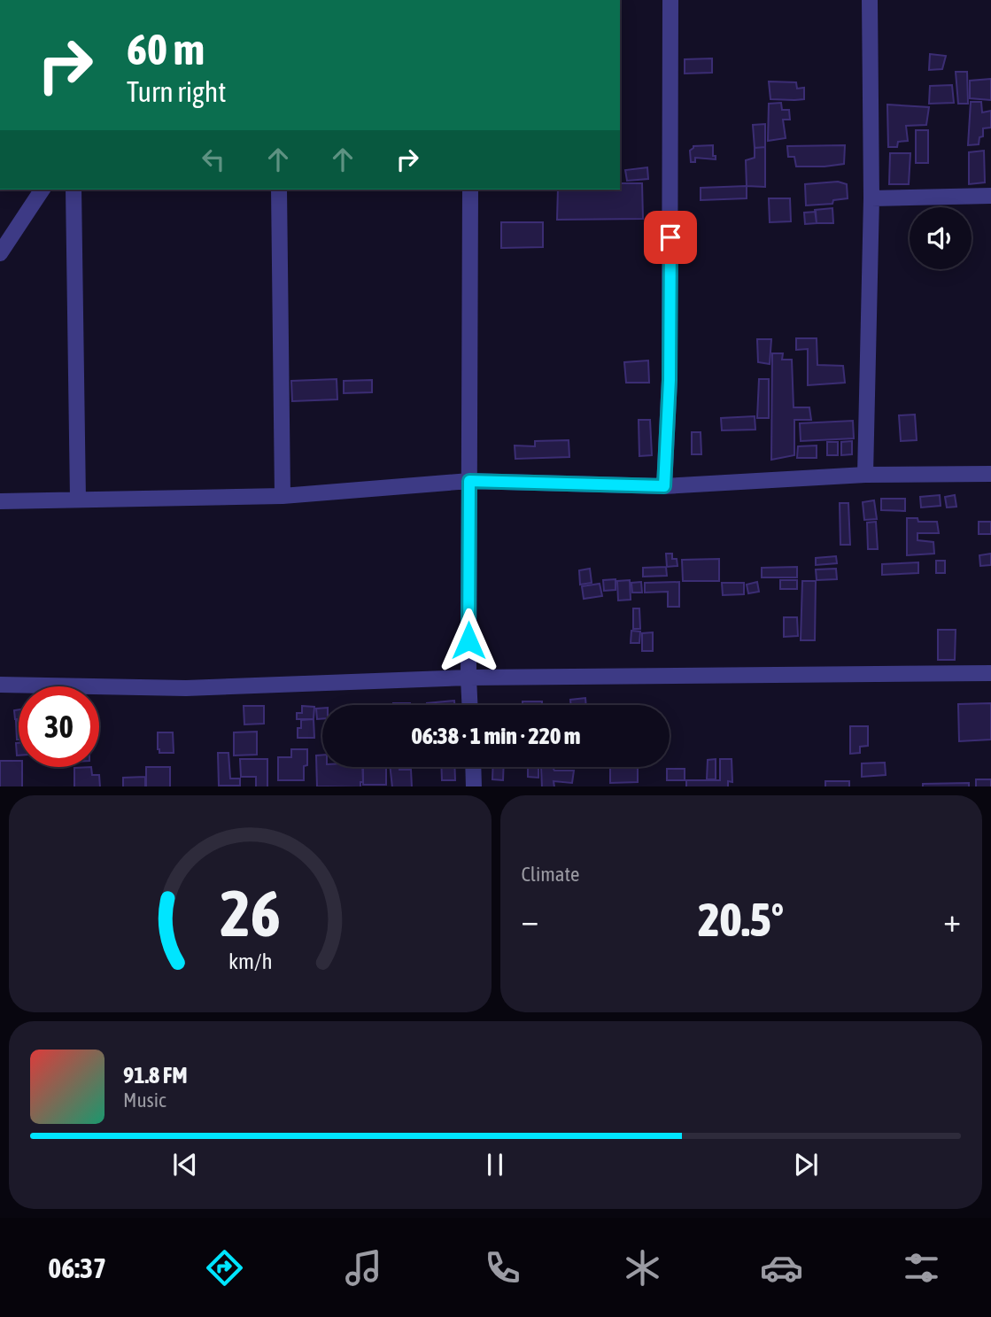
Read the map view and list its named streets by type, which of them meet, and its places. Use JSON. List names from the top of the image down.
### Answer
{
  "page": {
    "turn": ["60 m", "Turn right"],
    "limit": "30",
    "trip": "06:38 · 1 min · 220 m",
    "tile": "Climate",
    "heat": ["−", "20.5°", "+"],
    "song": ["91.8 FM", "Music"],
    "tabs": "06:37",
    "gauge": ["26", "km/h"]
  }
}
